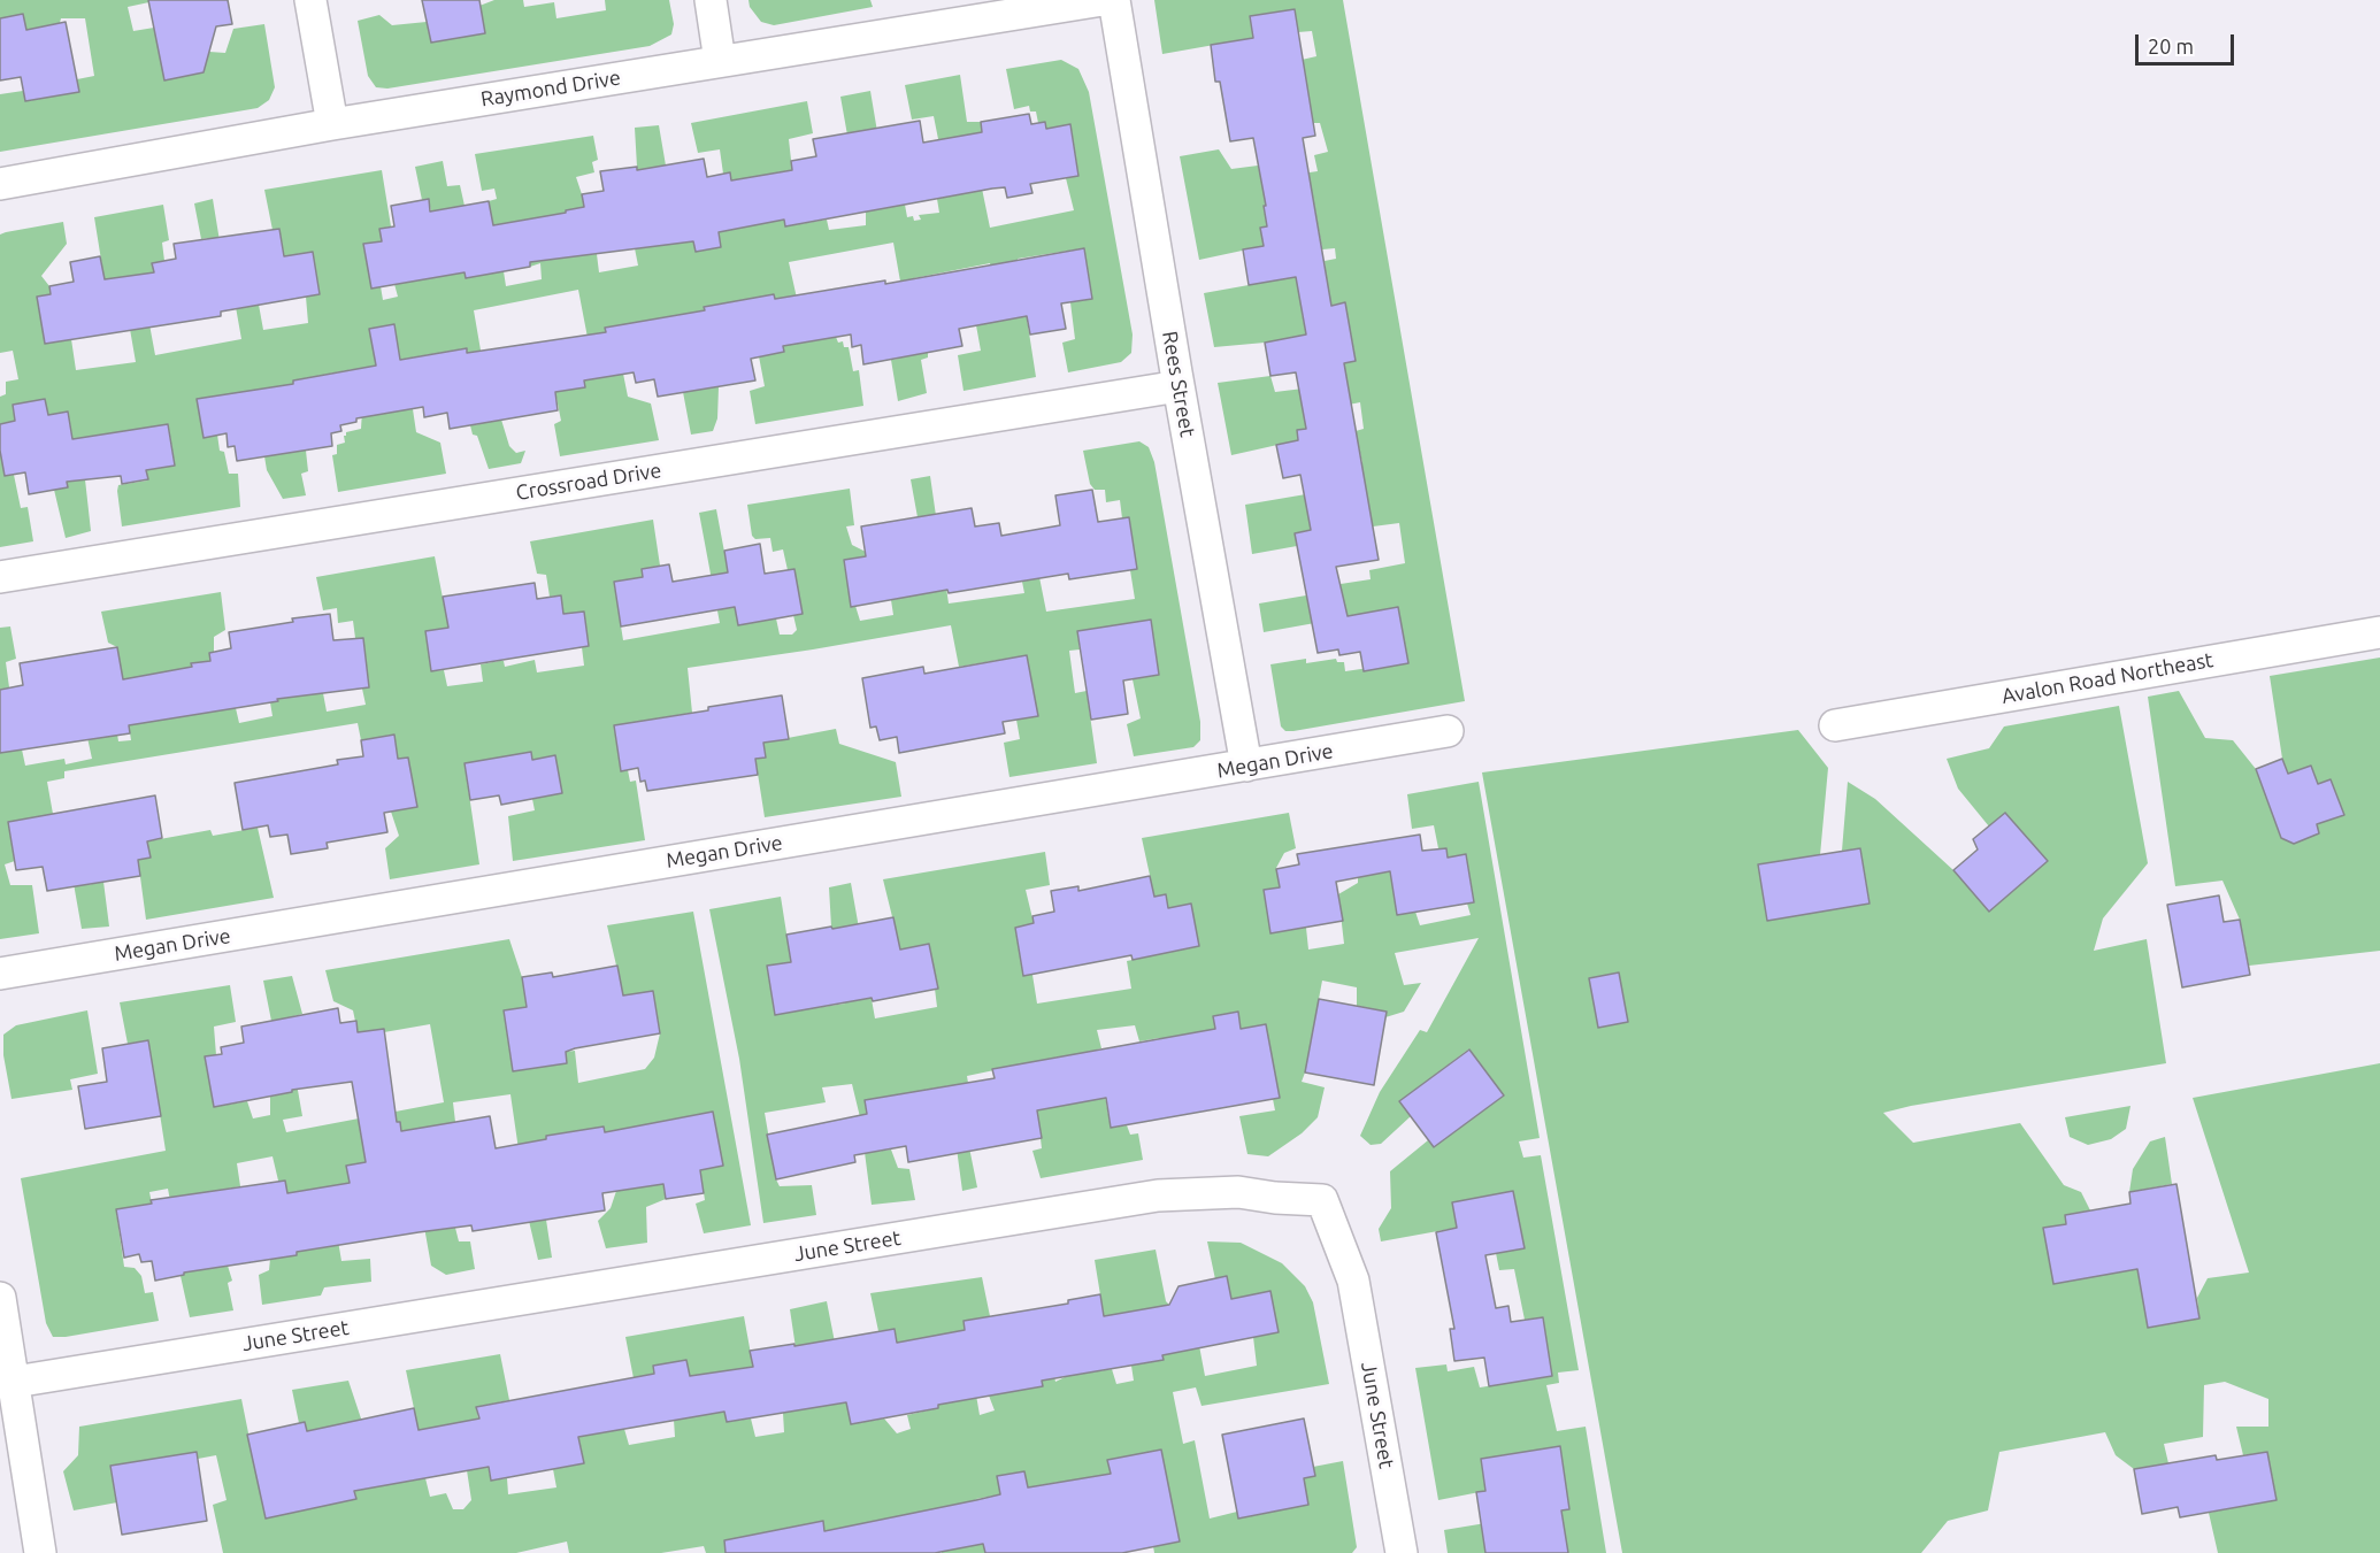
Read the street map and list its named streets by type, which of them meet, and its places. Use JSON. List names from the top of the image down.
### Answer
{
  "streets": {
    "street": [
      "Raymond Drive",
      "Rees Street",
      "Crossroad Drive",
      "Avalon Road Northeast",
      "Megan Drive",
      "June Street"
    ]
  },
  "crossings": [
    ["Rees Street", "Crossroad Drive"],
    ["Rees Street", "Megan Drive"]
  ],
  "scale_bar": "20 m"
}
